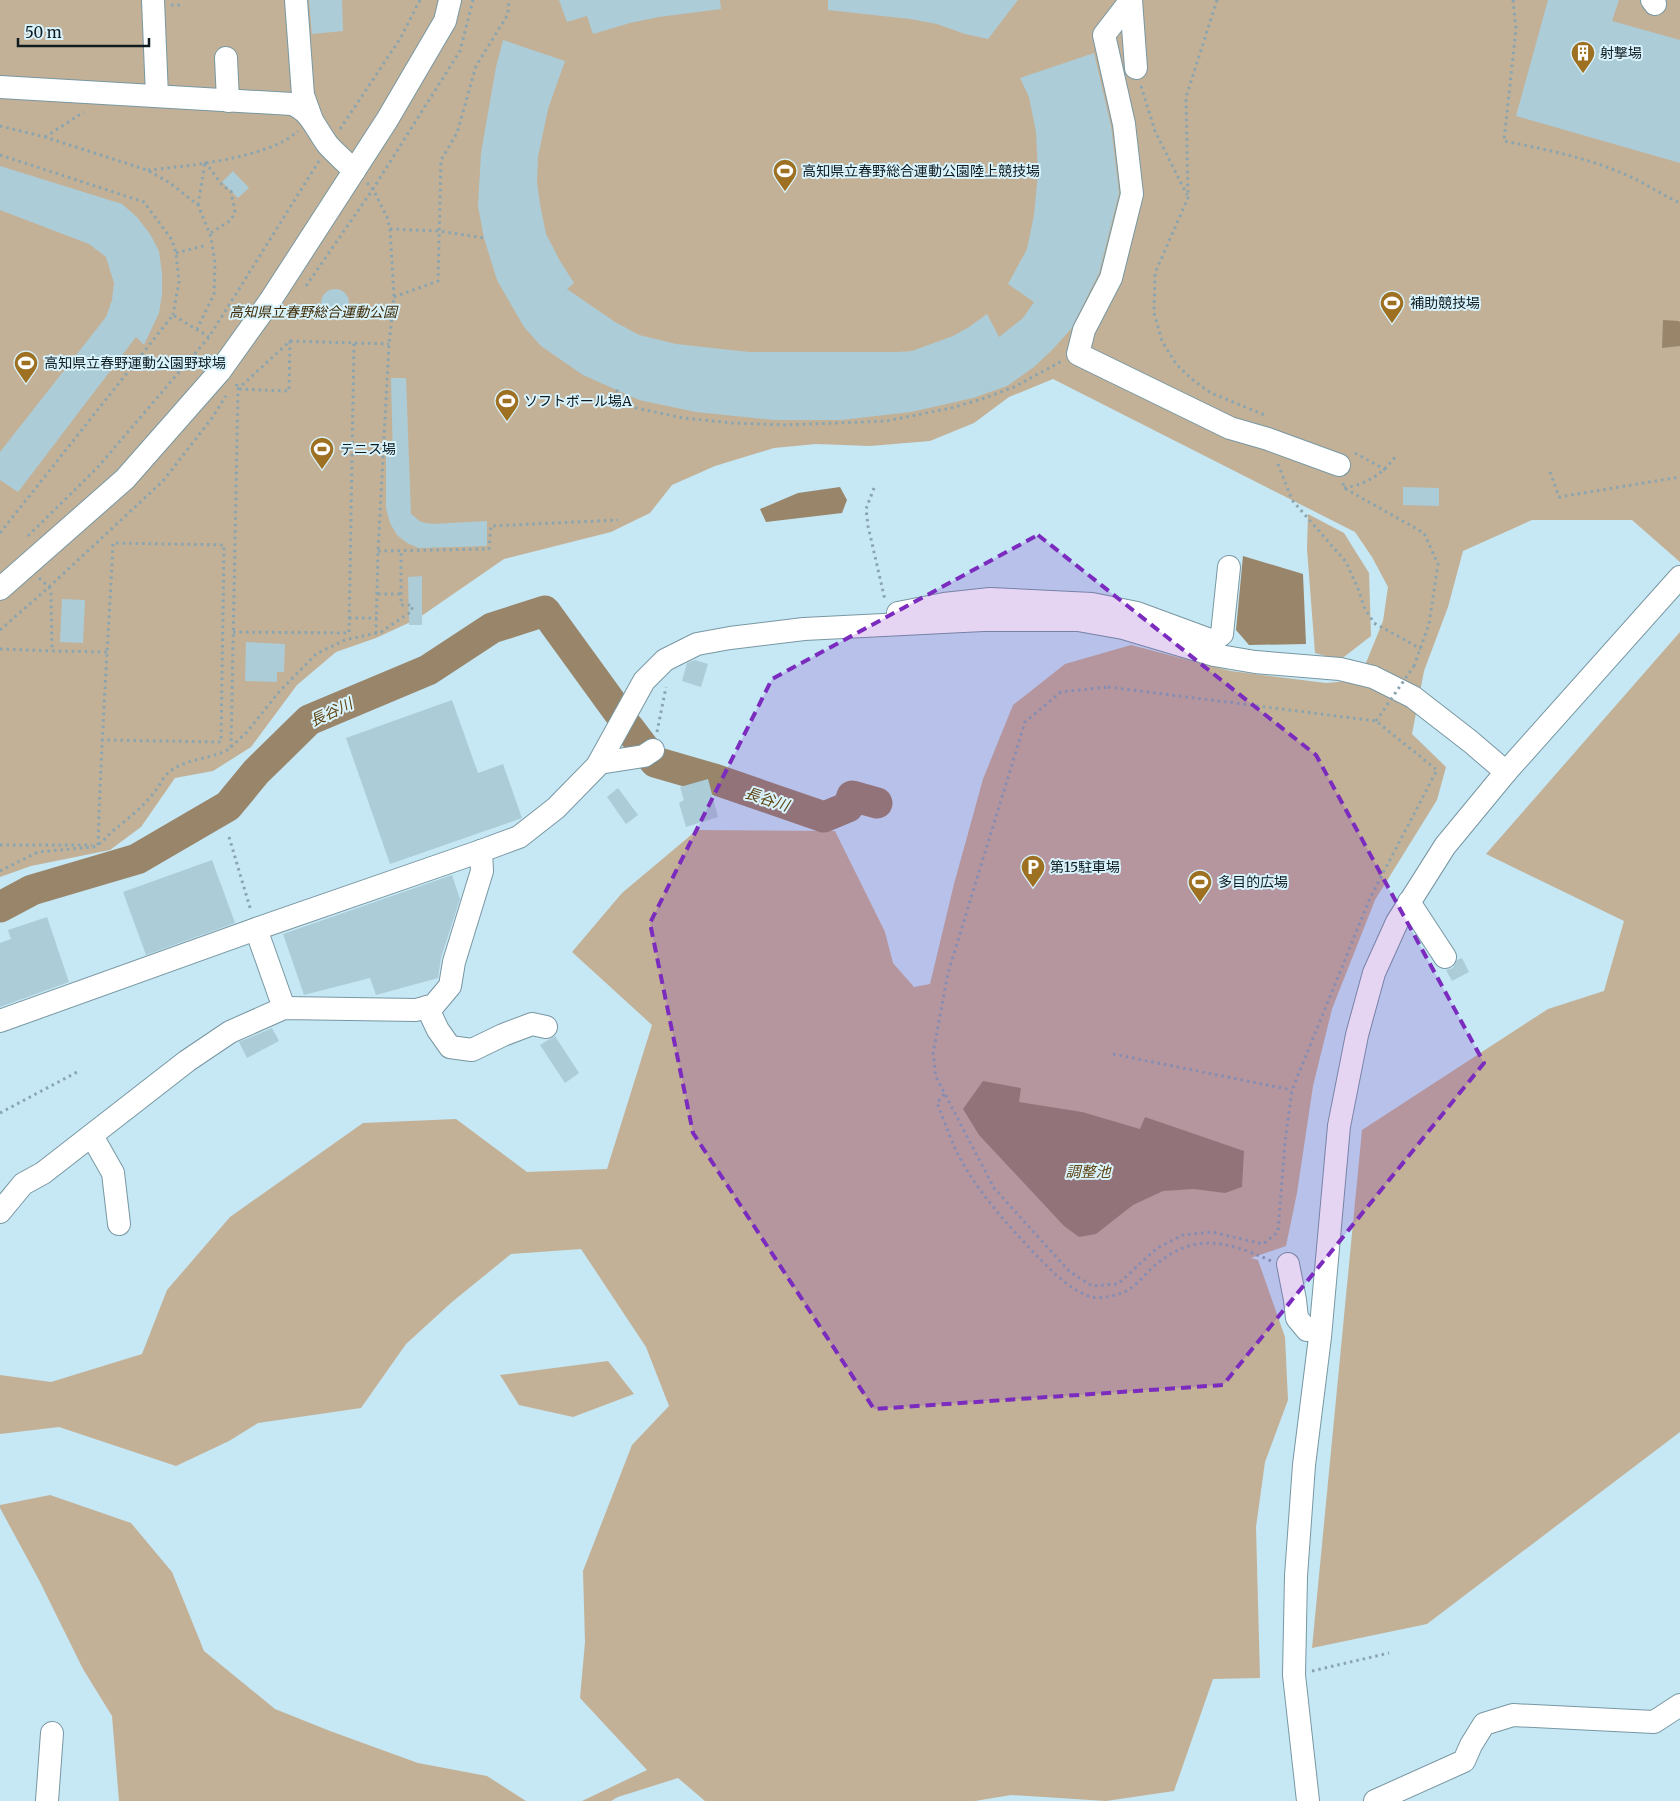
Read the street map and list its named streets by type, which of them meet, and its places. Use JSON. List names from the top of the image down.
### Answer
{
  "water": ["長谷川", "調整池"],
  "parks": ["高知県立春野総合運動公園"],
  "places": {
    "building": ["射撃場"],
    "sports": [
      "高知県立春野総合運動公園陸上競技場",
      "補助競技場",
      "高知県立春野運動公園野球場",
      "ソフトボール場A",
      "テニス場",
      "多目的広場"
    ],
    "parking": ["第15駐車場"]
  },
  "scale_bar": "50 m"
}
